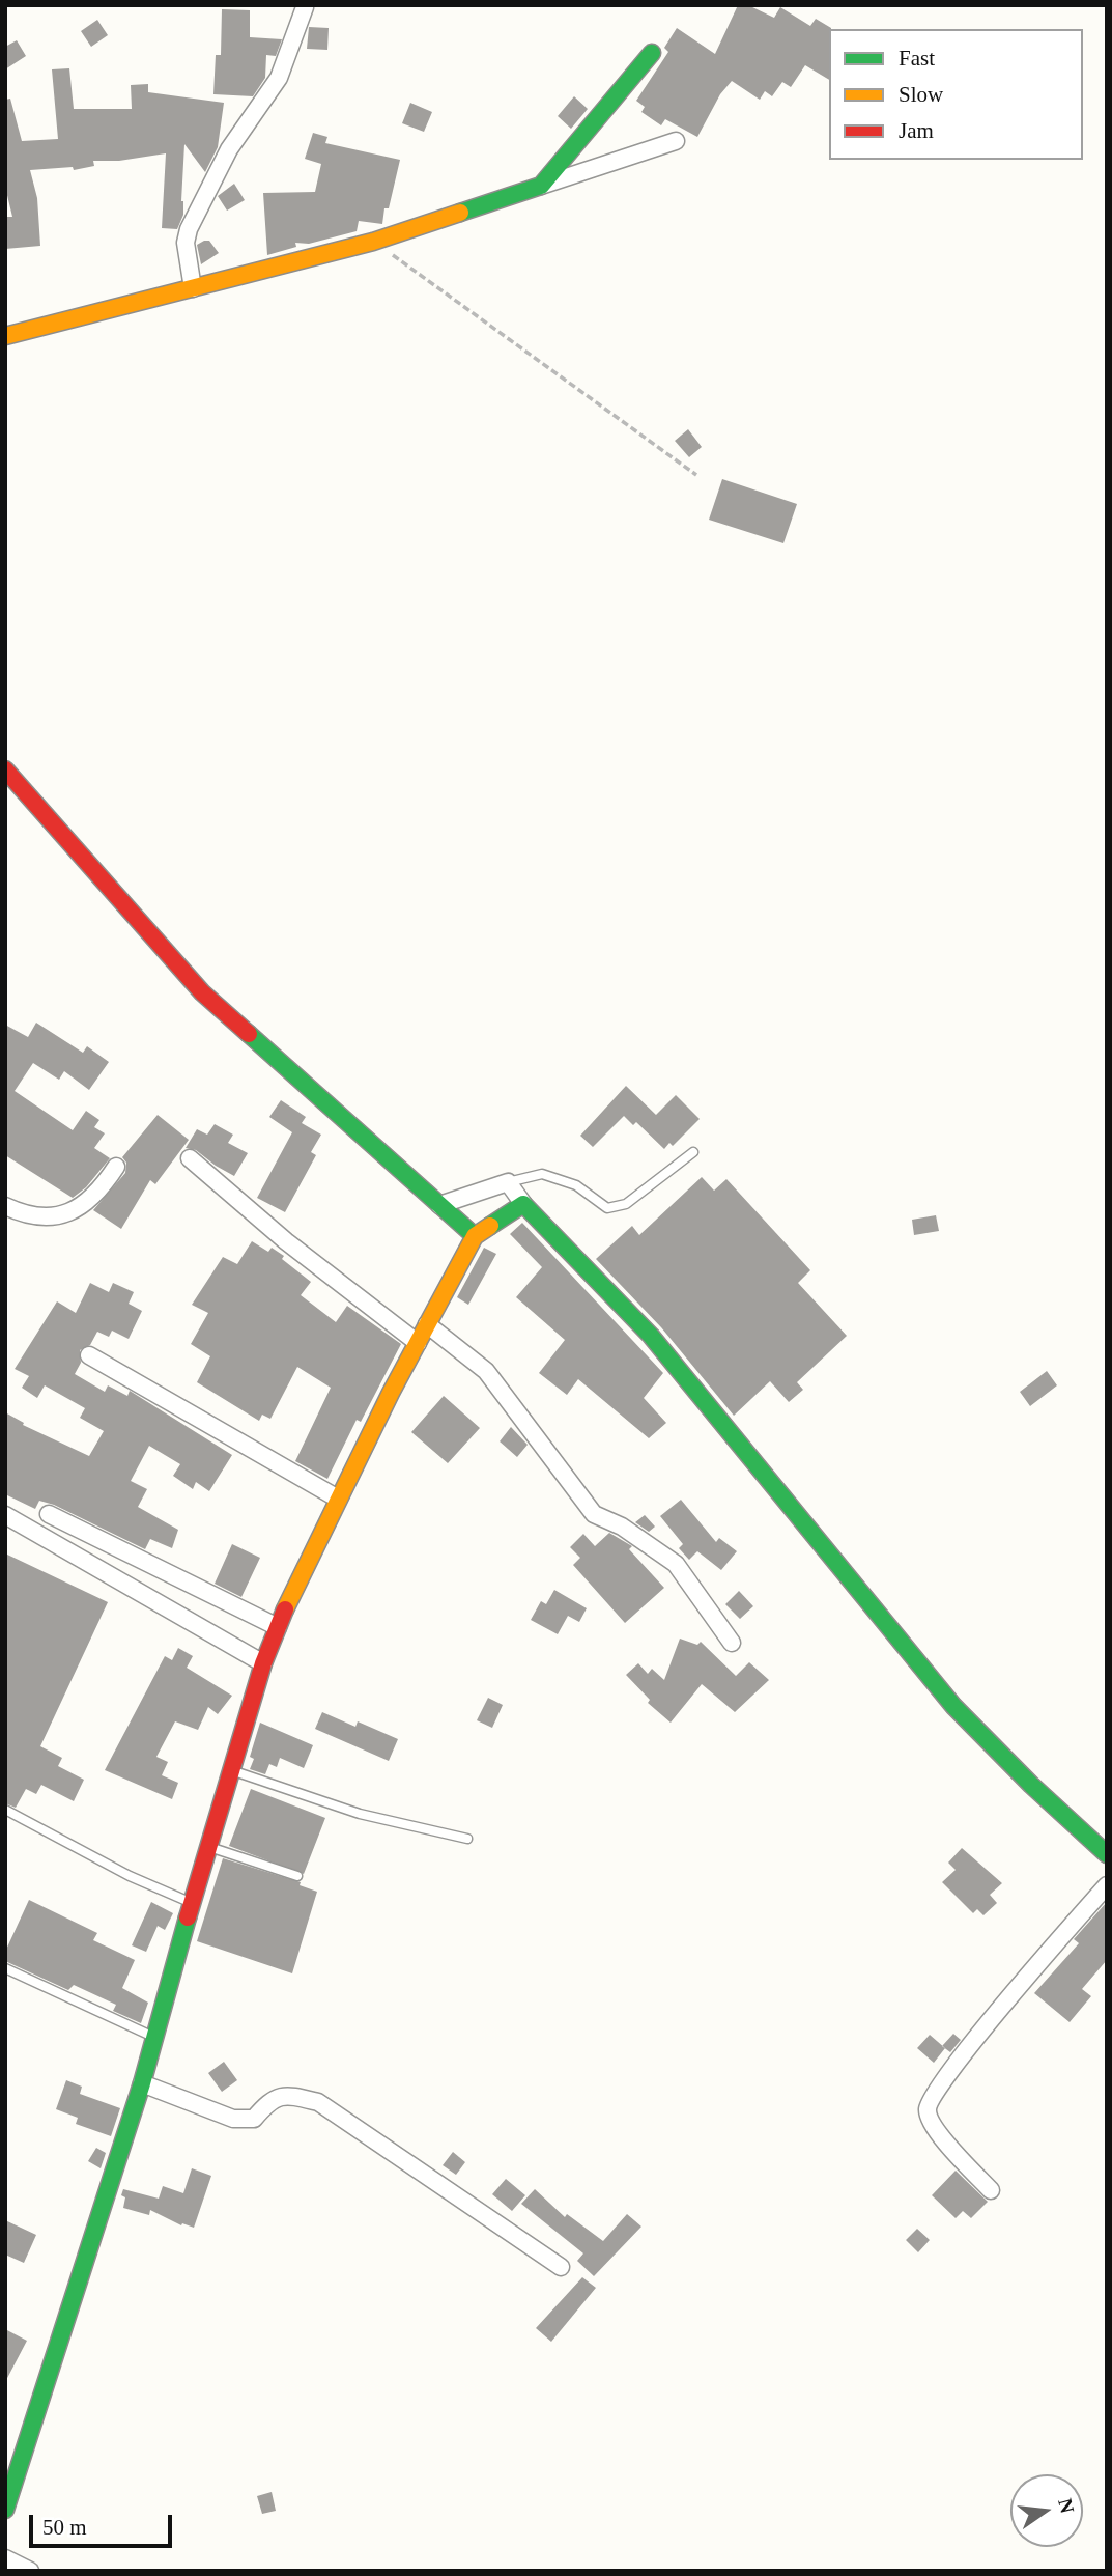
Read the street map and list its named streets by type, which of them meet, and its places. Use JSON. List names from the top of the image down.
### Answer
{
  "legend": ["Fast", "Slow", "Jam"],
  "scale_bar": "50 m",
  "north": "right"
}
